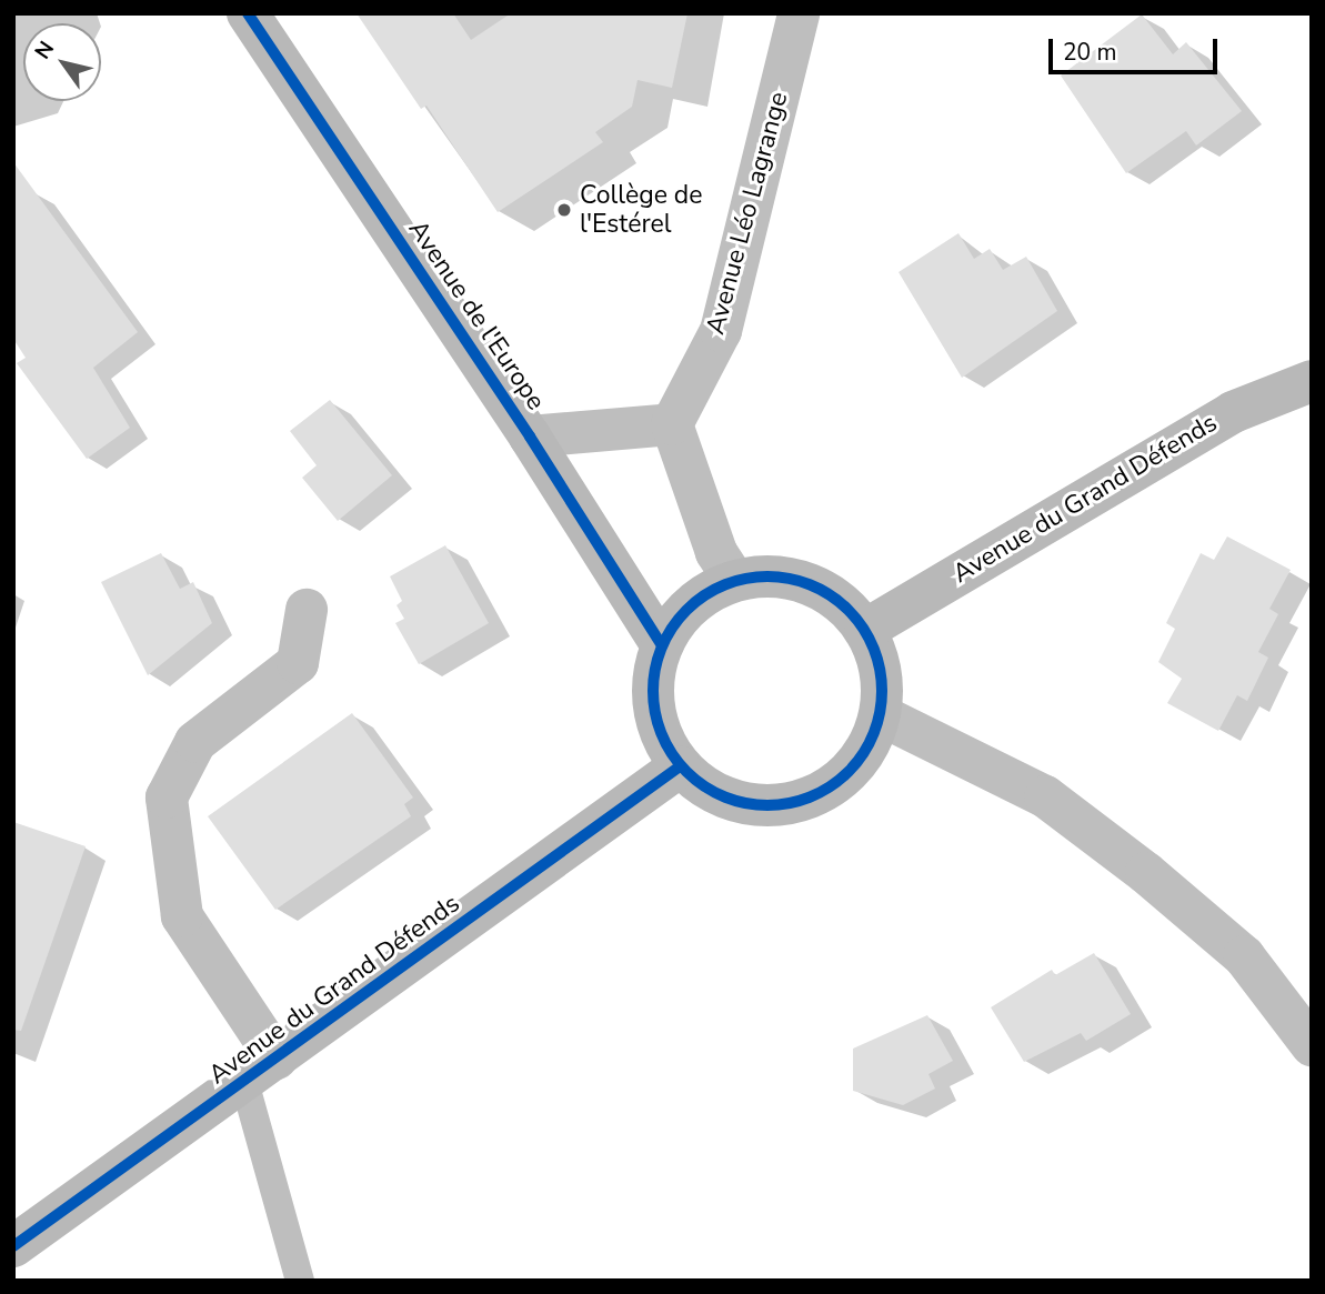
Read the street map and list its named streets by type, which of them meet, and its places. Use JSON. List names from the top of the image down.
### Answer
{
  "streets": {
    "street": ["Avenue Léo Lagrange", "Avenue de l'Europe", "Avenue du Grand Défends"]
  },
  "crossings": [
    ["Avenue de l'Europe", "Avenue du Grand Défends"]
  ],
  "places": ["Collège de l'Estérel"],
  "scale_bar": "20 m",
  "north": "top left"
}
